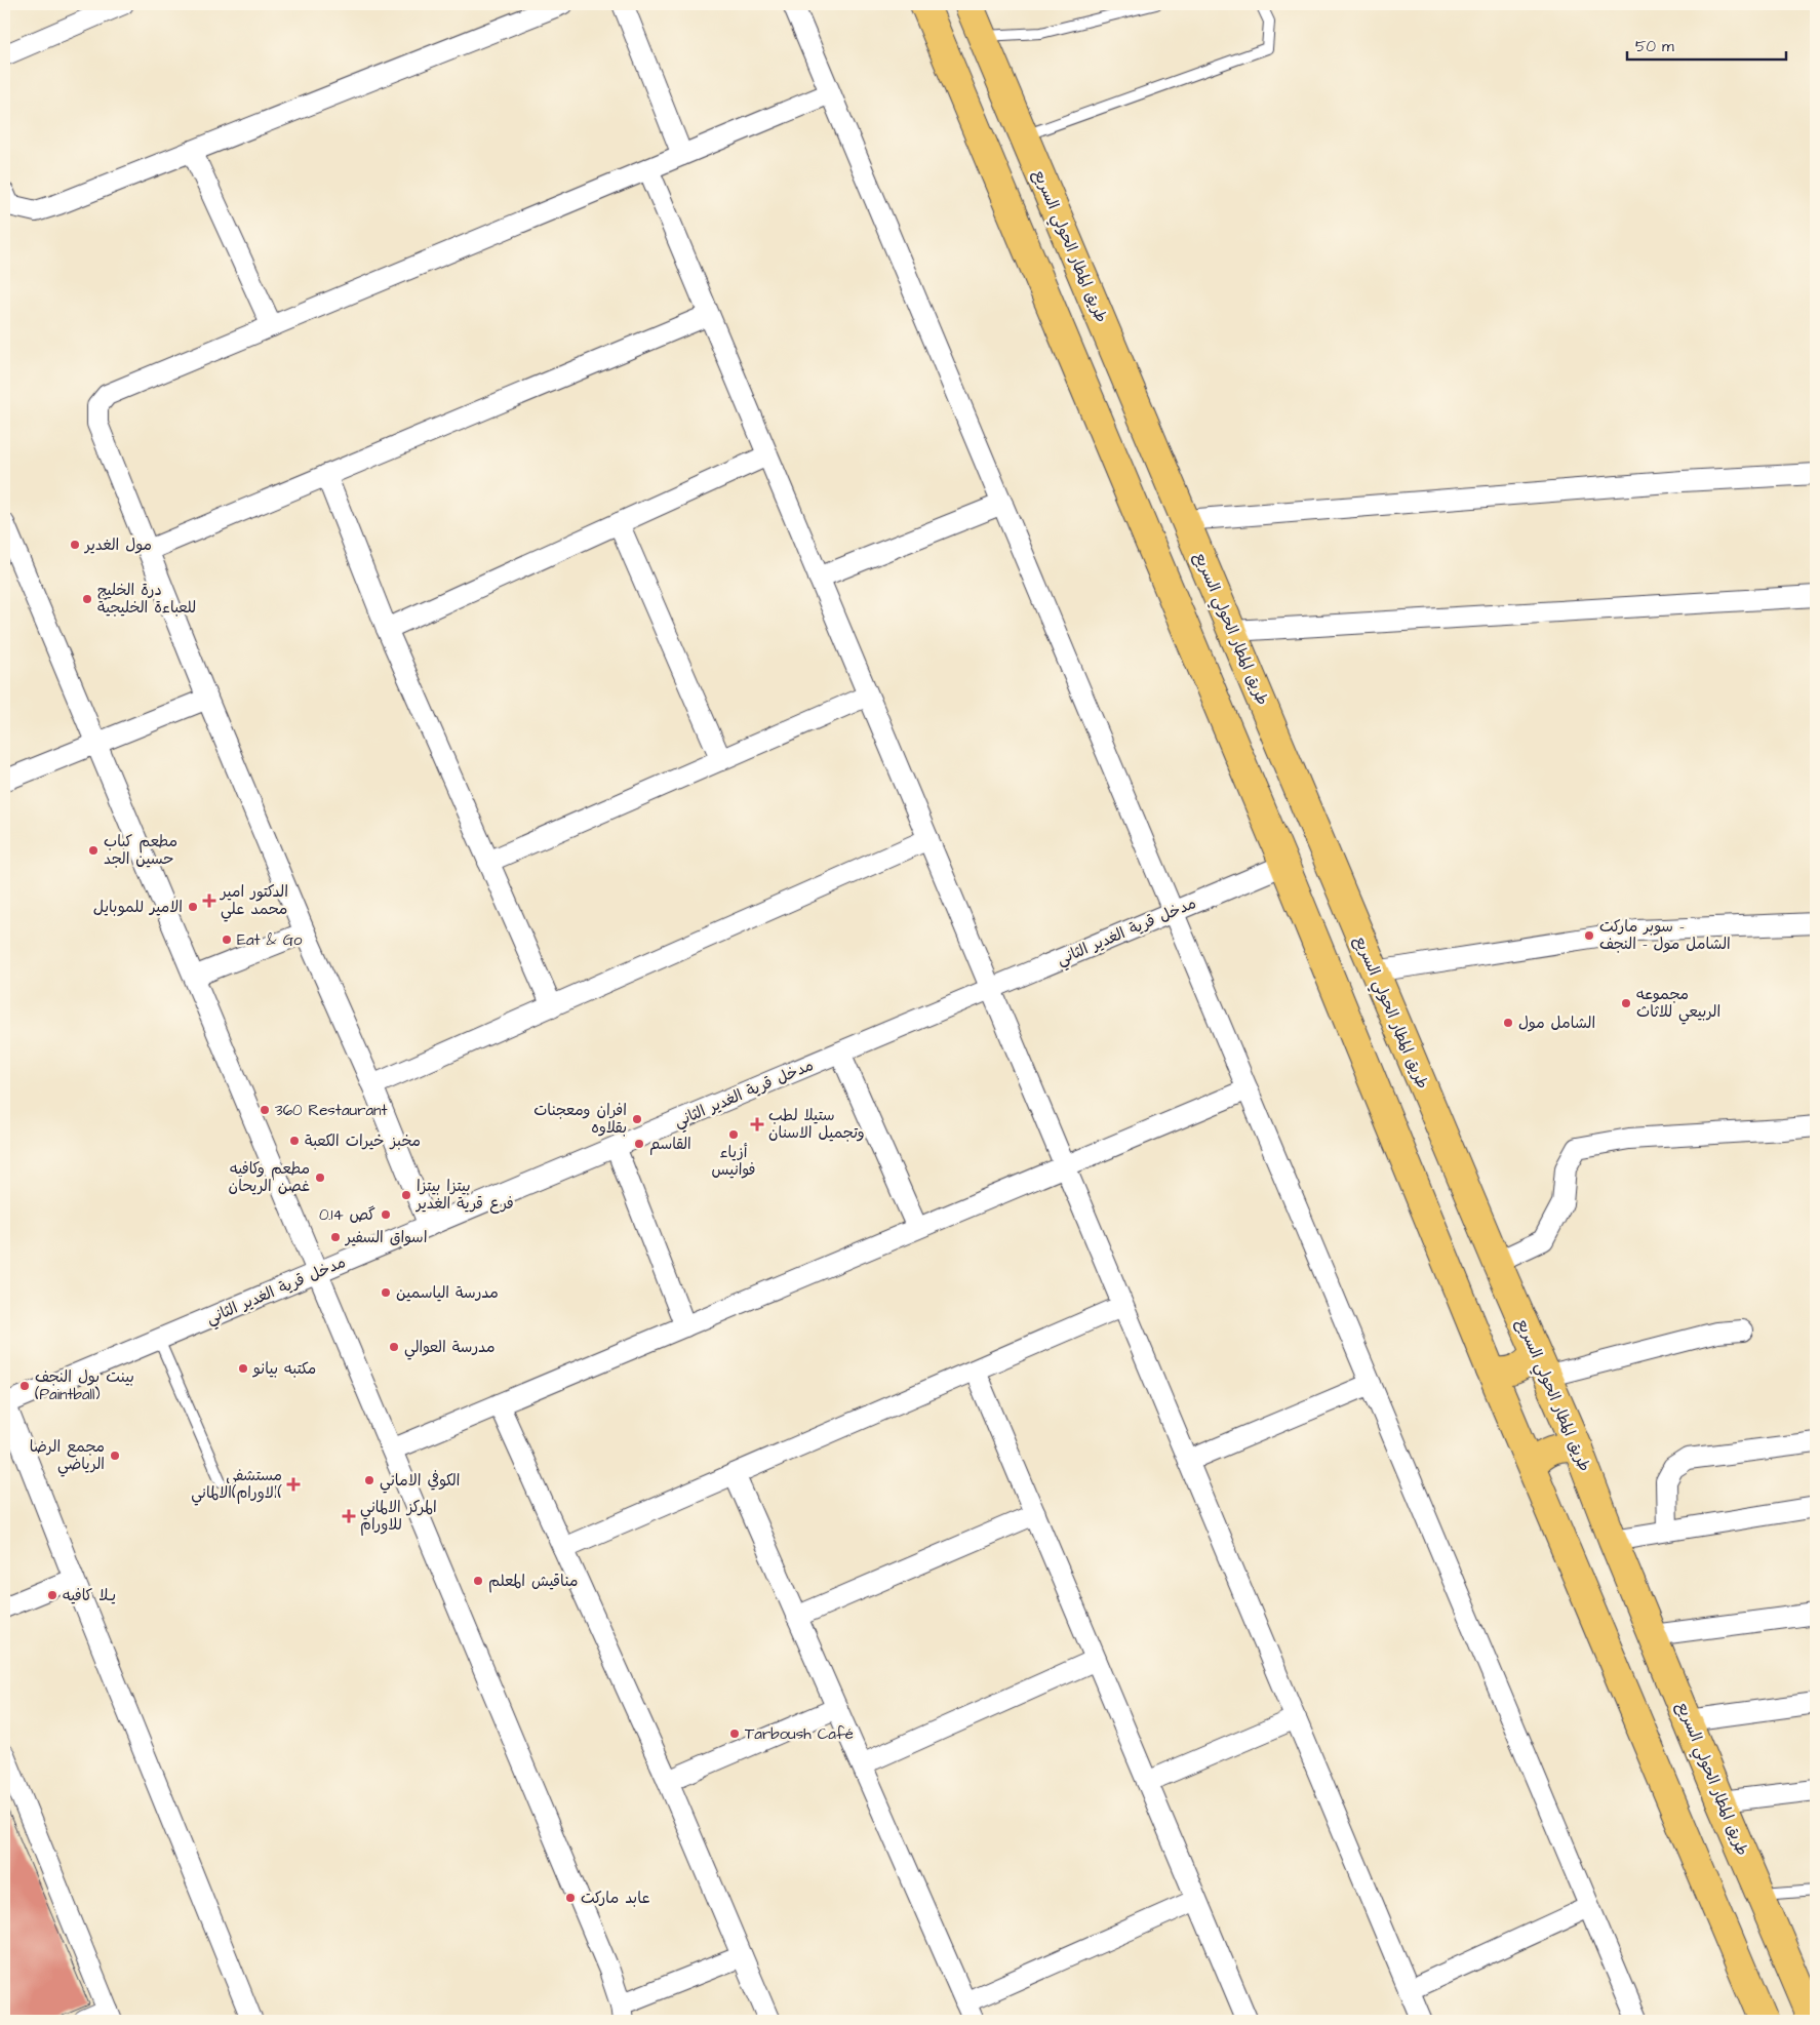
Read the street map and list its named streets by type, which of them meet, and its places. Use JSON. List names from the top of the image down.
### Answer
{
  "streets": {
    "highway": ["طريق المطار الحولي السريع"],
    "street": ["مدخل قرية الغدير الثاني"]
  },
  "places": {
    "other": [
      "مول الغدير",
      "درة الخليج للعباءة الخليجية",
      "مطعم كباب حسين الجد",
      "الامير للموبايل",
      "سوبر ماركت - الشامل مول - النجف",
      "Eat & Go",
      "مجموعه الربيعي للاثاث",
      "الشامل مول",
      "360 Restaurant",
      "افران ومعجنات بقلاوه",
      "أزياء فوانيس",
      "مخبز خيرات الكعبة",
      "القاسم",
      "مطعم وكافيه غصن الريحان",
      "بيتزا بيتزا فرع قرية الغدير",
      "گص 0.14",
      "اسواق السفير",
      "مدرسة الياسمين",
      "مدرسة العوالي",
      "مكتبه بيانو",
      "بينت بول النجف (Paintball)",
      "مجمع الرضا الرياضي",
      "الكوفي الاماني",
      "مناقيش المعلم",
      "يـلا كافيه",
      "Tarboush Café",
      "عابد ماركت"
    ],
    "health": [
      "الدكتور امير محمد علي",
      "ستيلا لطب وتجميل الاسنان",
      "مستشفى الاورام)الالماني(",
      "المركز الالماني للاورام"
    ]
  },
  "scale_bar": "50 m"
}
